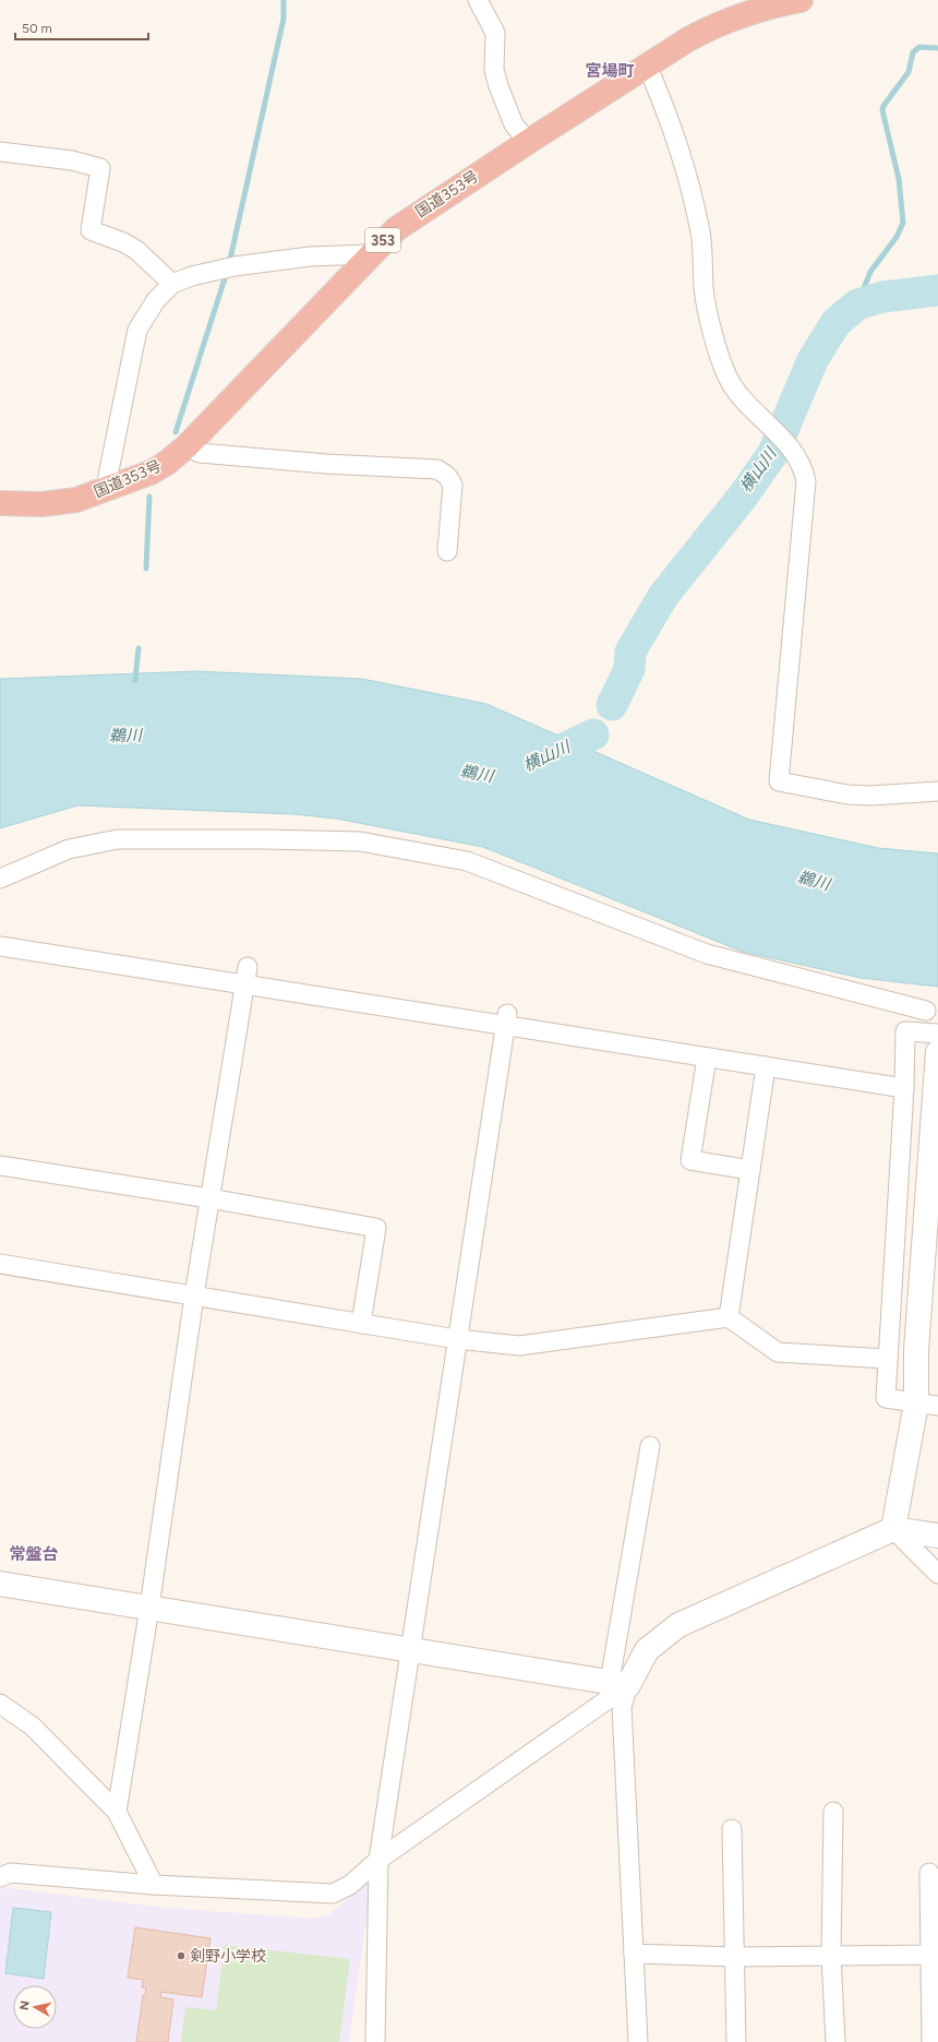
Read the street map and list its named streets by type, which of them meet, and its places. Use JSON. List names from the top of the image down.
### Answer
{
  "streets": {
    "highway": ["国道353号", "353"]
  },
  "districts": ["宮場町", "常盤台"],
  "water": ["横山川", "鵜川"],
  "places": ["剣野小学校"],
  "scale_bar": "50 m",
  "north": "left"
}
